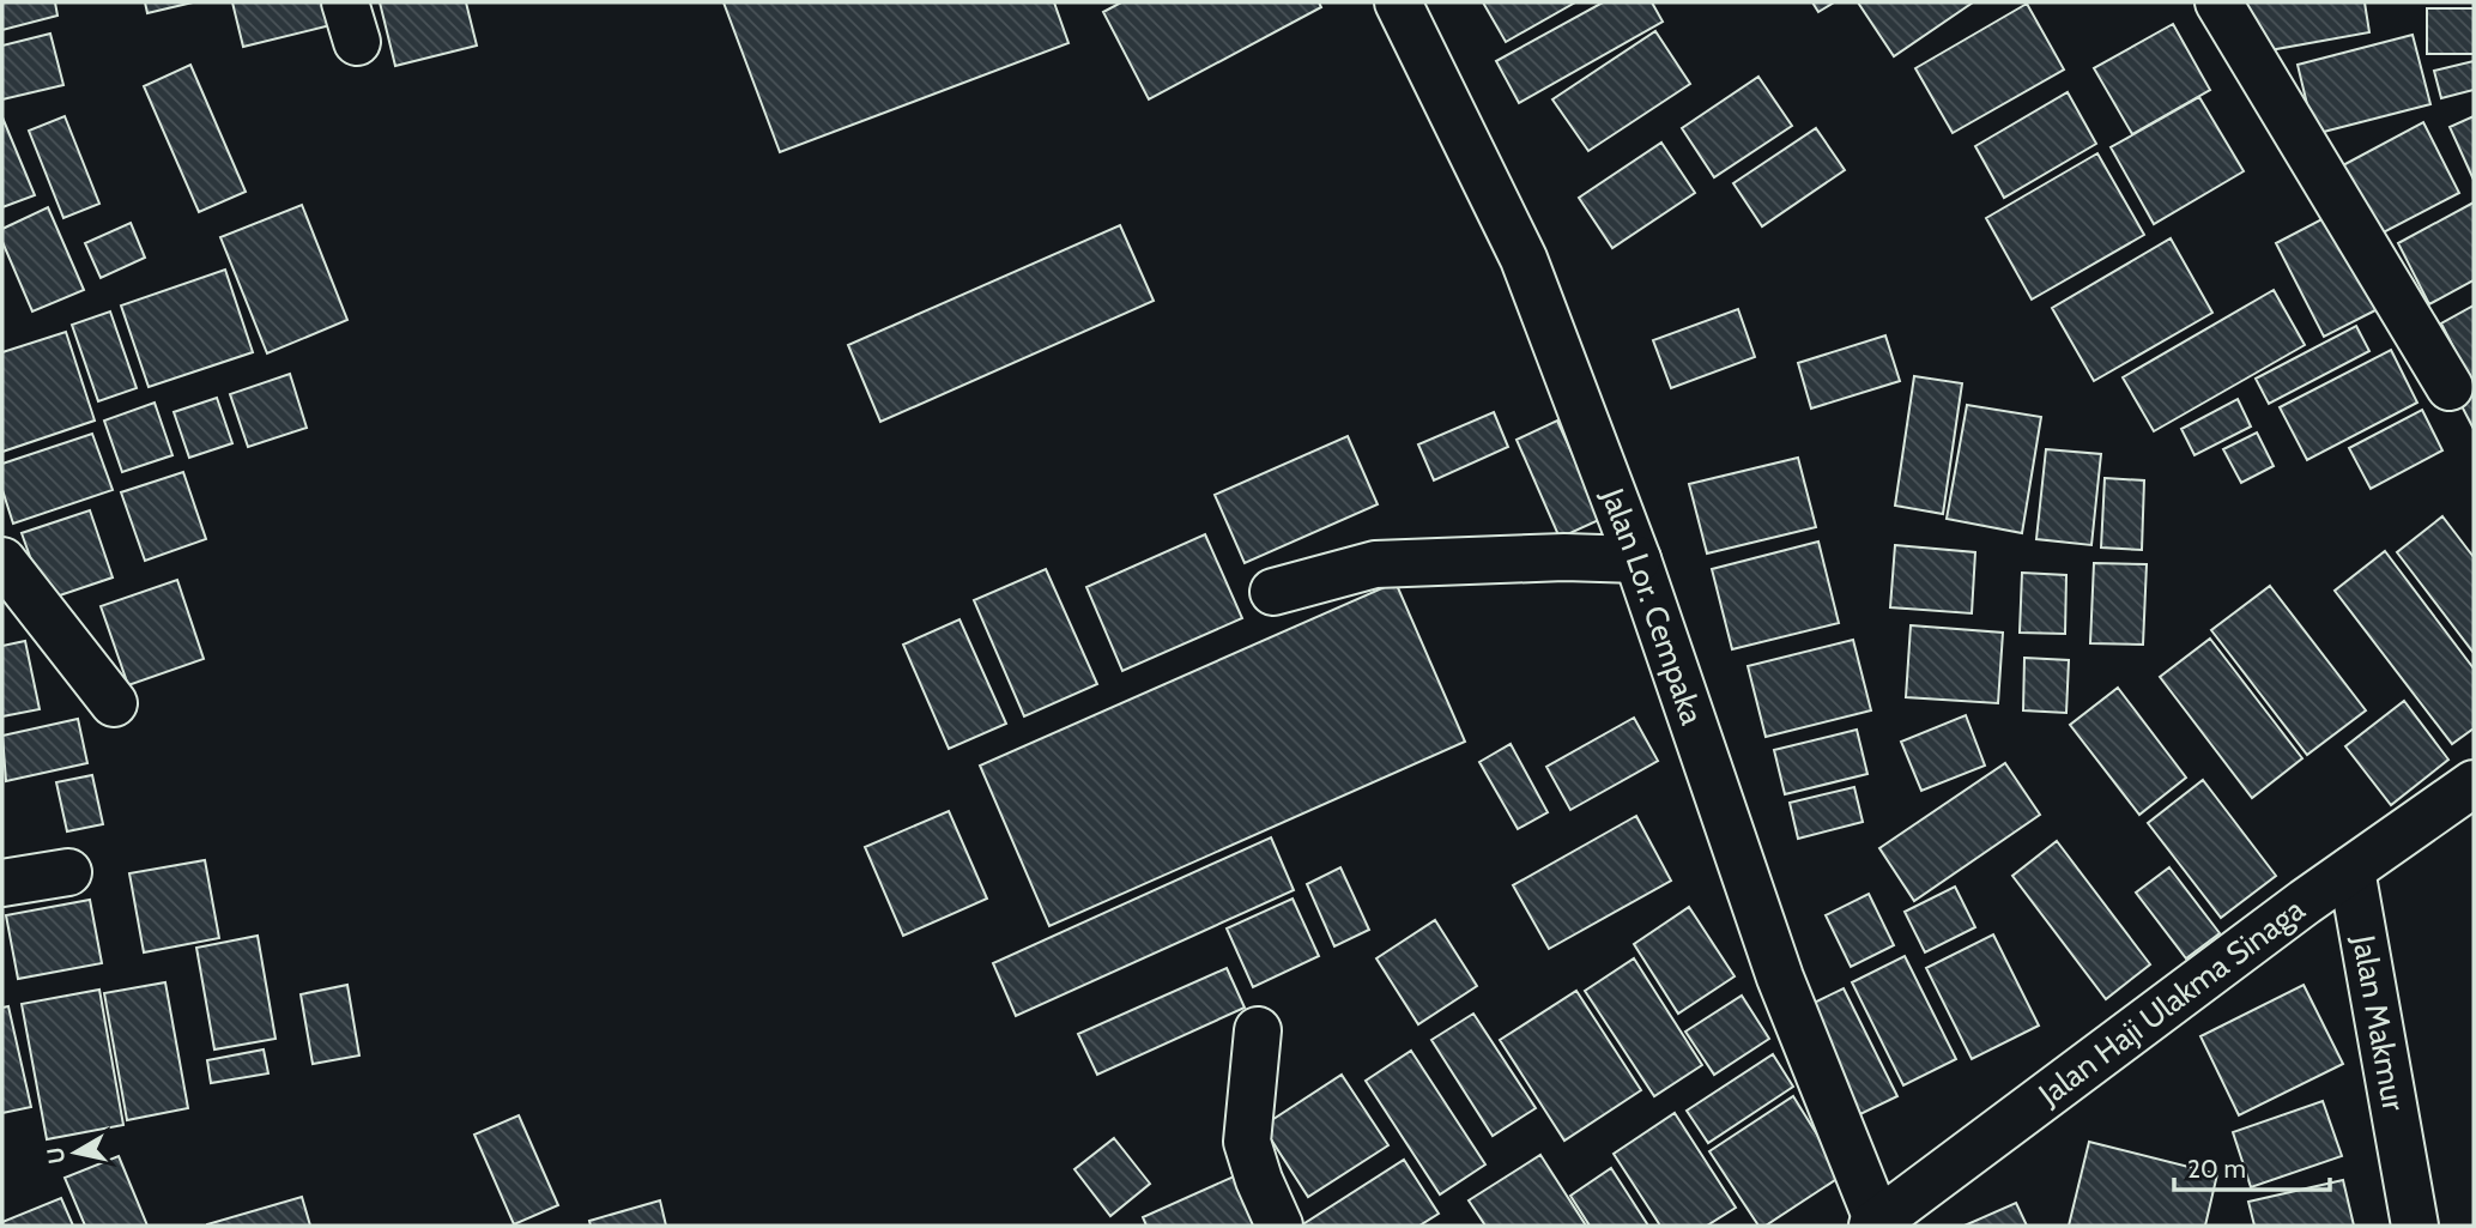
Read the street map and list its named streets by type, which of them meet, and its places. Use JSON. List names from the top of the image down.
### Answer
{
  "streets": {
    "street": ["Jalan Lor. Cempaka", "Jalan Haji Ulakma Sinaga", "Jalan Makmur"]
  },
  "crossings": [
    ["Jalan Lor. Cempaka", "Jalan Haji Ulakma Sinaga"],
    ["Jalan Haji Ulakma Sinaga", "Jalan Makmur"]
  ],
  "scale_bar": "20 m",
  "north": "left"
}
